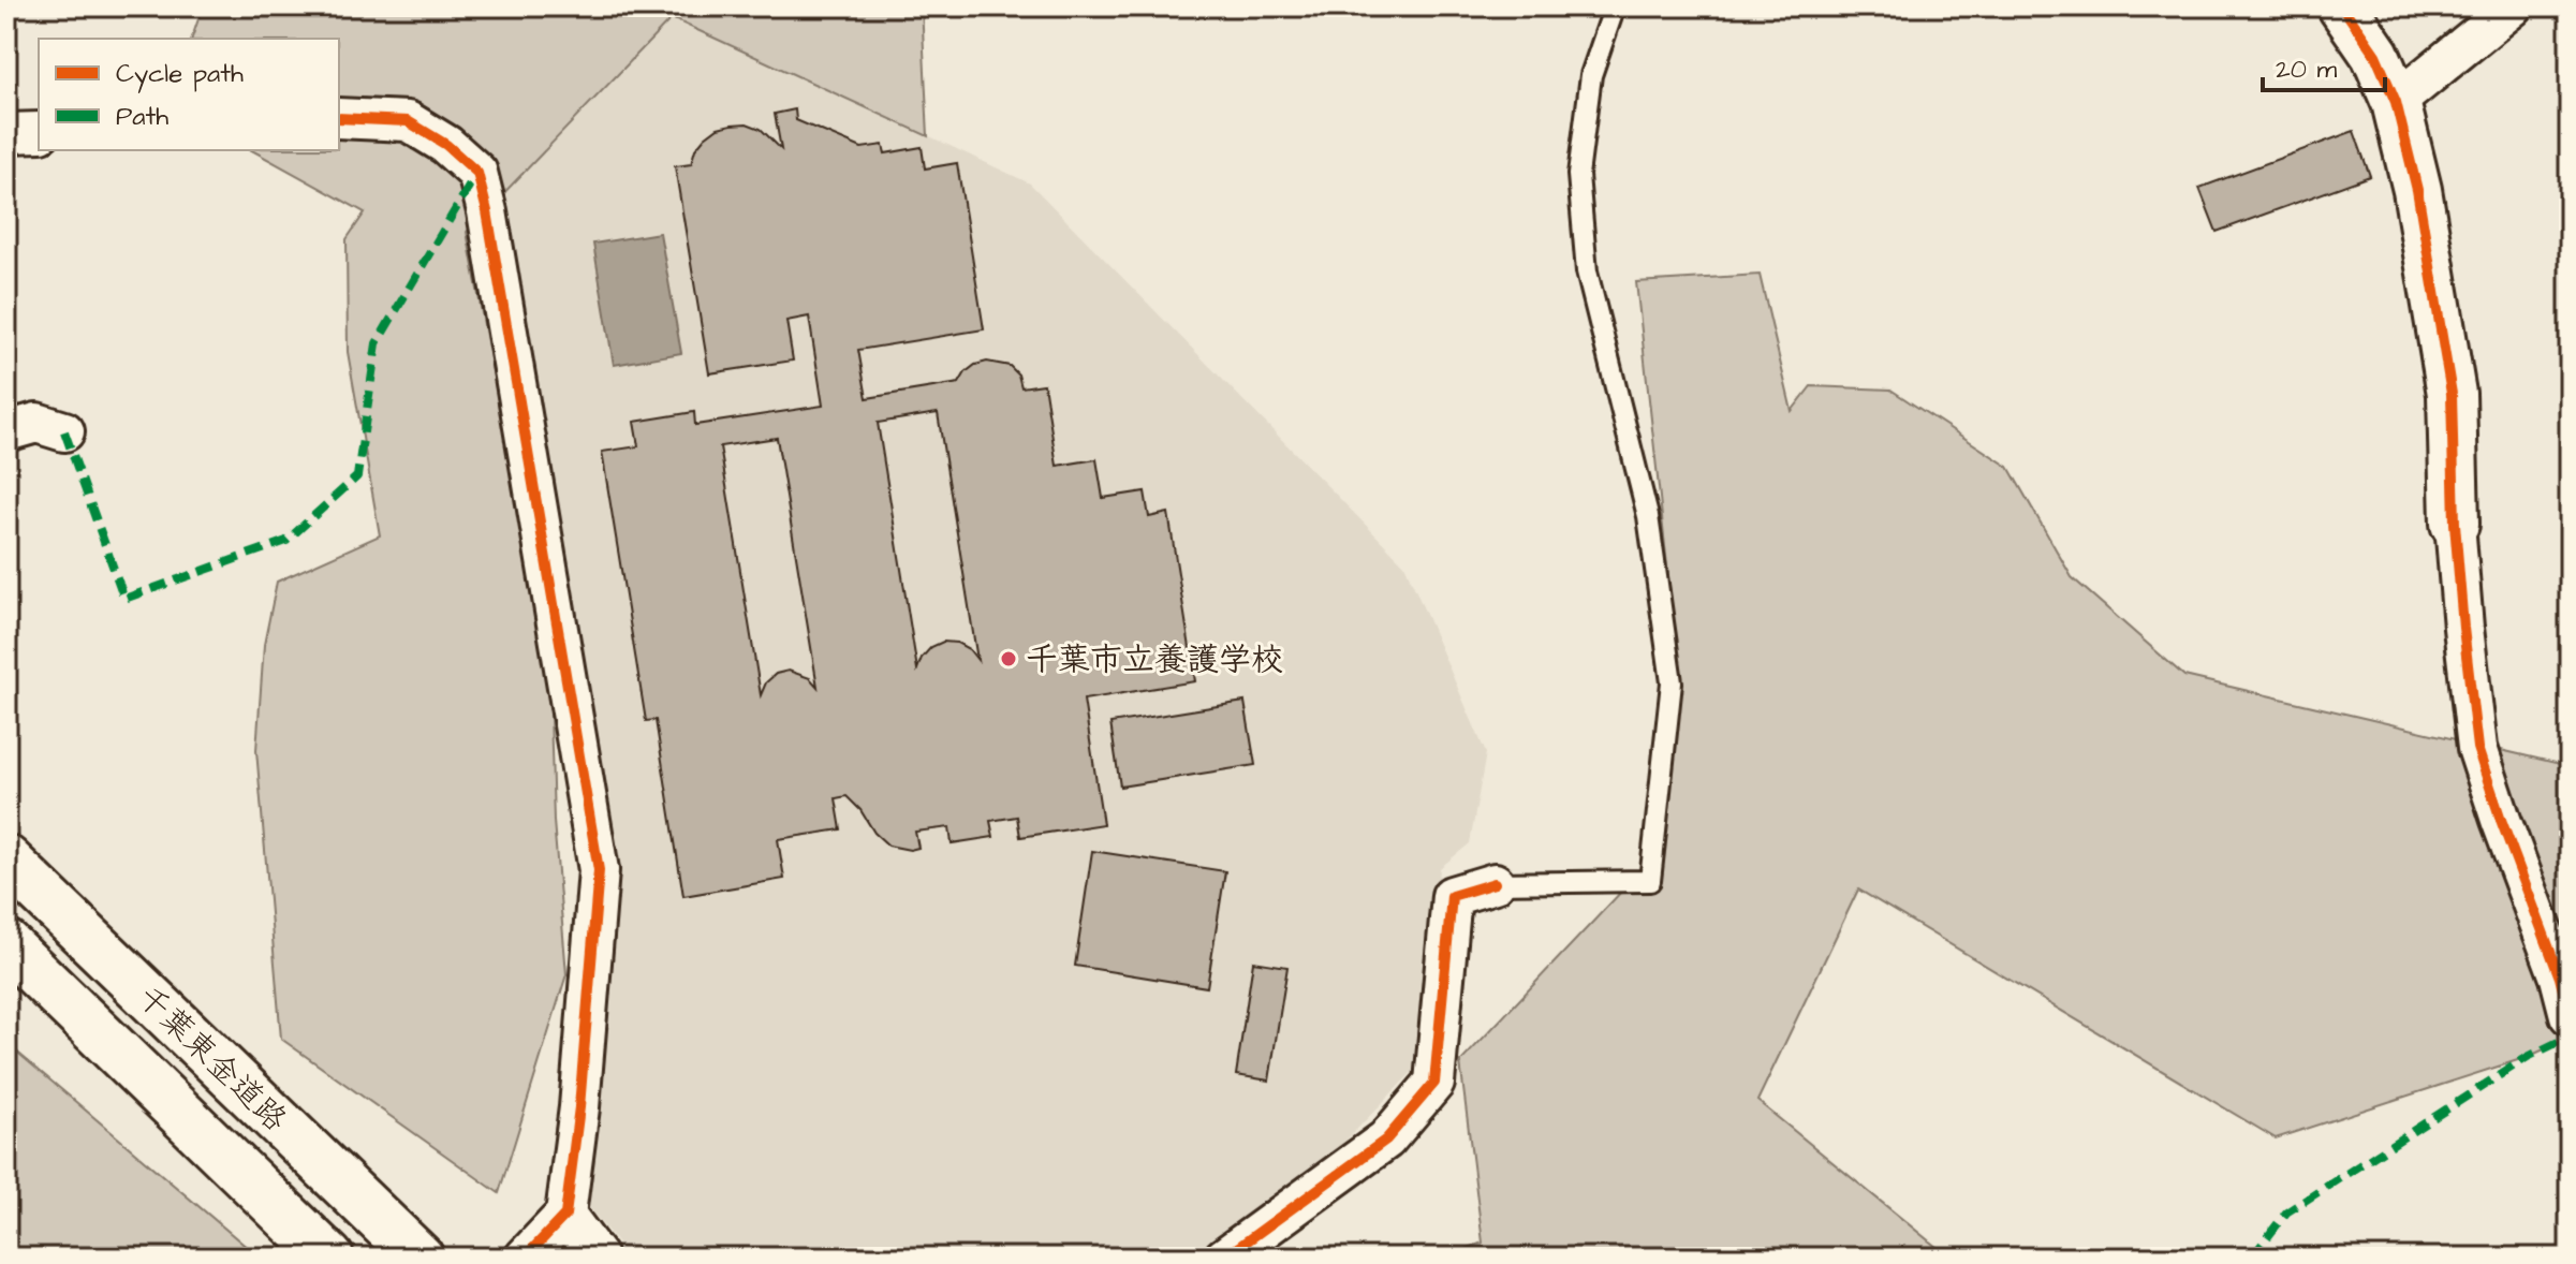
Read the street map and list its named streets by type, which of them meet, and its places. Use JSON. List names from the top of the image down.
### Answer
{
  "streets": {
    "main road": ["千葉東金道路"]
  },
  "places": ["千葉市立養護学校"],
  "legend": ["Cycle path", "Path"],
  "scale_bar": "20 m"
}
